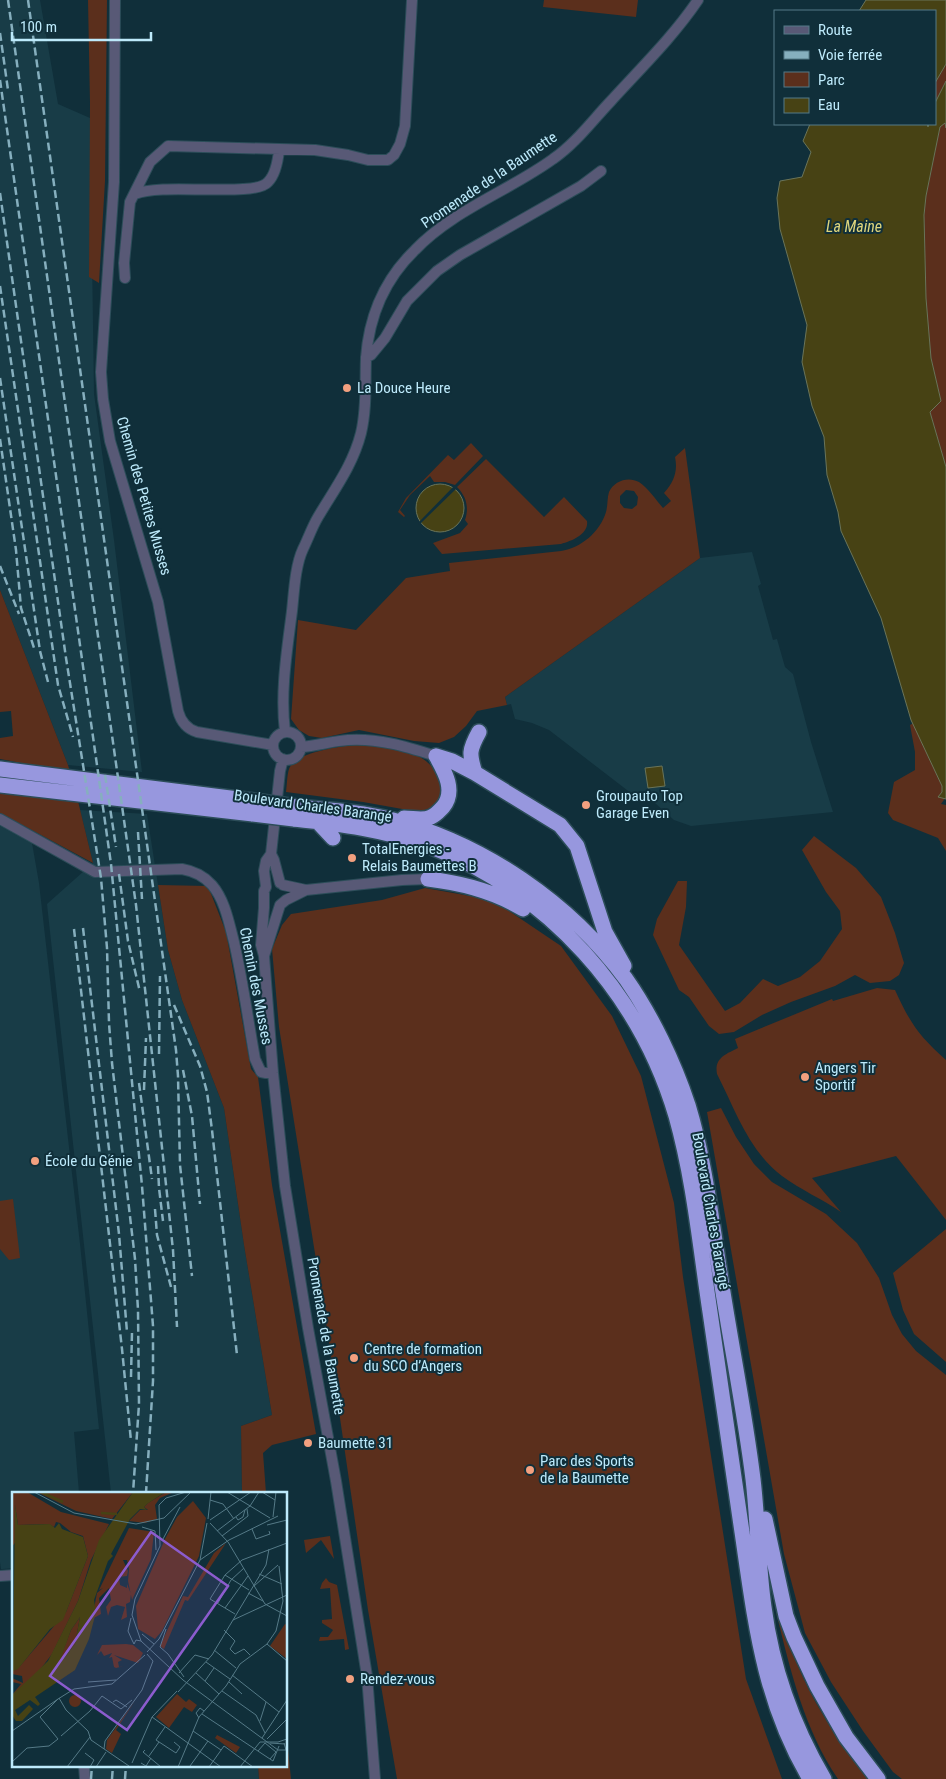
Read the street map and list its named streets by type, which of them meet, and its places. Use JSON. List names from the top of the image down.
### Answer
{
  "streets": {
    "highway": ["Boulevard Charles Barangé"],
    "street": ["Promenade de la Baumette", "Chemin des Petites Musses", "Chemin des Musses"]
  },
  "crossings": [
    ["Promenade de la Baumette", "Chemin des Petites Musses"],
    ["Promenade de la Baumette", "Chemin des Musses"]
  ],
  "water": ["La Maine"],
  "places": [
    "La Douce Heure",
    "Groupauto Top Garage Even",
    "TotalEnergies - Relais Baumettes B",
    "Angers Tir Sportif",
    "École du Génie",
    "Centre de formation du SCO d’Angers",
    "Baumette 31",
    "Parc des Sports de la Baumette",
    "Rendez-vous"
  ],
  "legend": [
    "Route",
    "Voie ferrée",
    "Parc",
    "Eau"
  ],
  "scale_bar": "100 m"
}
